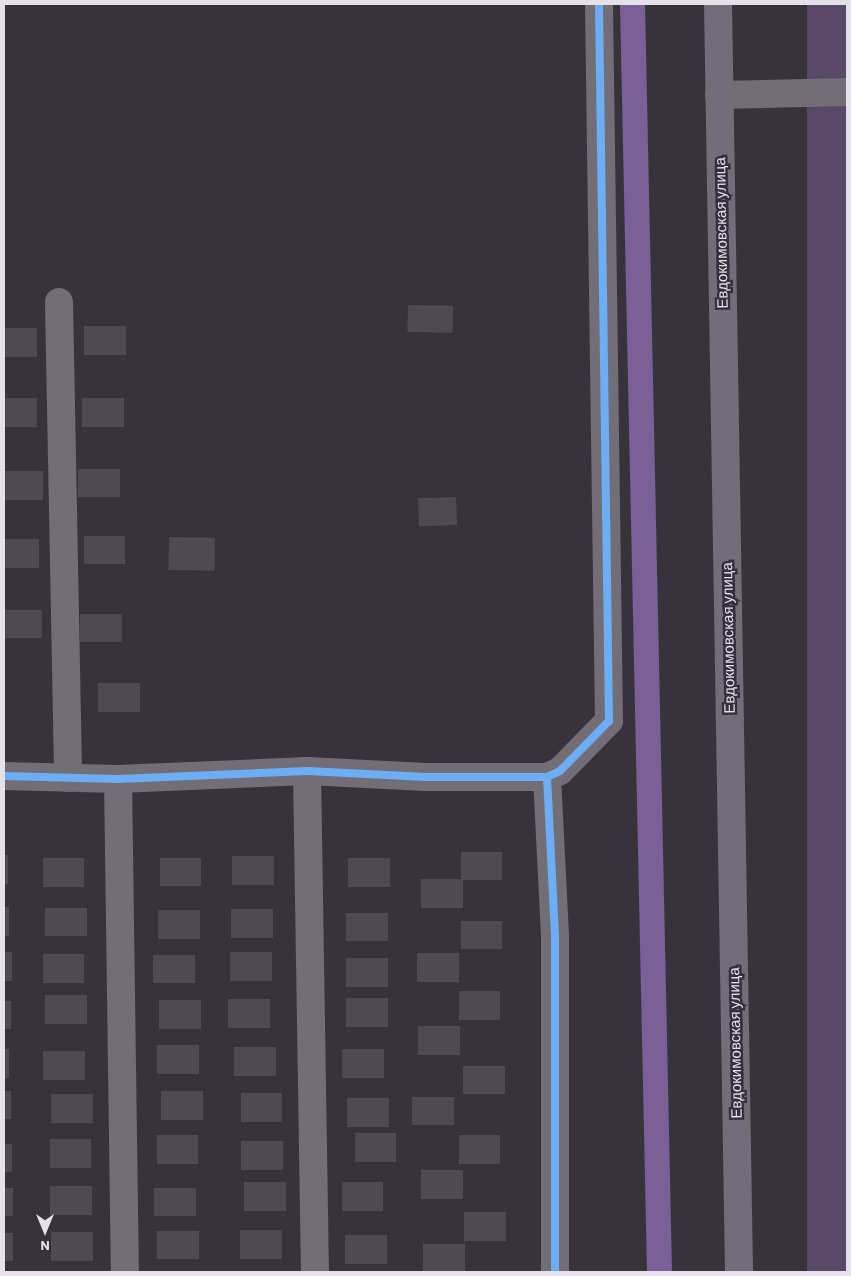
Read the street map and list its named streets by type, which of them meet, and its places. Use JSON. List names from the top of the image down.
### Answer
{
  "streets": {
    "main road": ["Евдокимовская улица"]
  },
  "north": "bottom"
}
